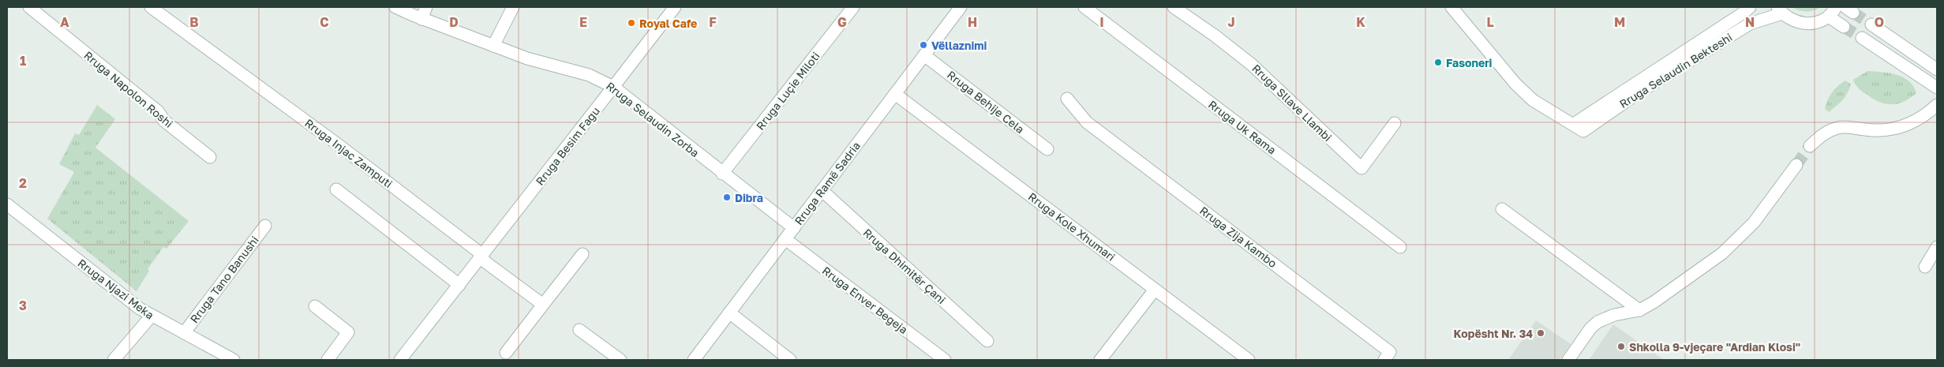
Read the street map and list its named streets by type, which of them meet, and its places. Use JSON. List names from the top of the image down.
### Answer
{
  "streets": {
    "street": [
      "Rruga Selaudin Bekteshi",
      "Rruga Napolon Roshi",
      "Rruga Luçie Miloti",
      "Rruga Behije Cela",
      "Rruga Sllave Llambi",
      "Rruga Selaudin Zorba",
      "Rruga Uk Rama",
      "Rruga Besim Fagu",
      "Rruga Injac Zamputi",
      "Rruga Ramë Sadria",
      "Rruga Kole Xhumari",
      "Rruga Zija Kambo",
      "Rruga Dhimitër Çani",
      "Rruga Tano Banushi",
      "Rruga Njazi Meka",
      "Rruga Enver Begeja"
    ]
  },
  "crossings": [
    ["Rruga Luçie Miloti", "Rruga Selaudin Zorba"],
    ["Rruga Behije Cela", "Rruga Ramë Sadria"],
    ["Rruga Selaudin Zorba", "Rruga Besim Fagu"],
    ["Rruga Selaudin Zorba", "Rruga Ramë Sadria"],
    ["Rruga Besim Fagu", "Rruga Injac Zamputi"],
    ["Rruga Ramë Sadria", "Rruga Kole Xhumari"],
    ["Rruga Ramë Sadria", "Rruga Dhimitër Çani"],
    ["Rruga Ramë Sadria", "Rruga Enver Begeja"],
    ["Rruga Tano Banushi", "Rruga Njazi Meka"]
  ],
  "places": [
    "Royal Cafe",
    "Vëllaznimi",
    "Fasoneri",
    "Dibra",
    "Kopësht Nr. 34",
    "Shkolla 9-vjeçare \"Ardian Klosi\""
  ],
  "grid": {
    "columns": [
      "A",
      "B",
      "C",
      "D",
      "E",
      "F",
      "G",
      "H",
      "I",
      "J",
      "K",
      "L",
      "M",
      "N",
      "O"
    ],
    "rows": ["1", "2", "3"]
  }
}
